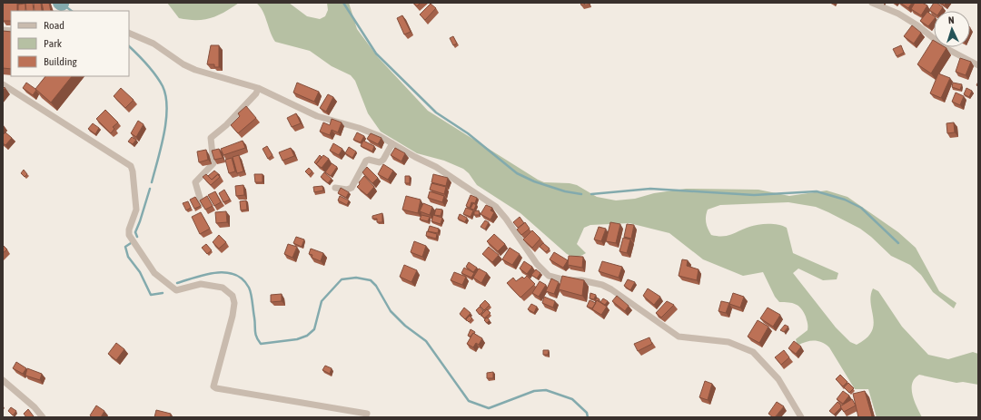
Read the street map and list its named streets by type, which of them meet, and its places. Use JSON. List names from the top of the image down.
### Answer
{
  "legend": ["Road", "Park", "Building"],
  "north": "top"
}
